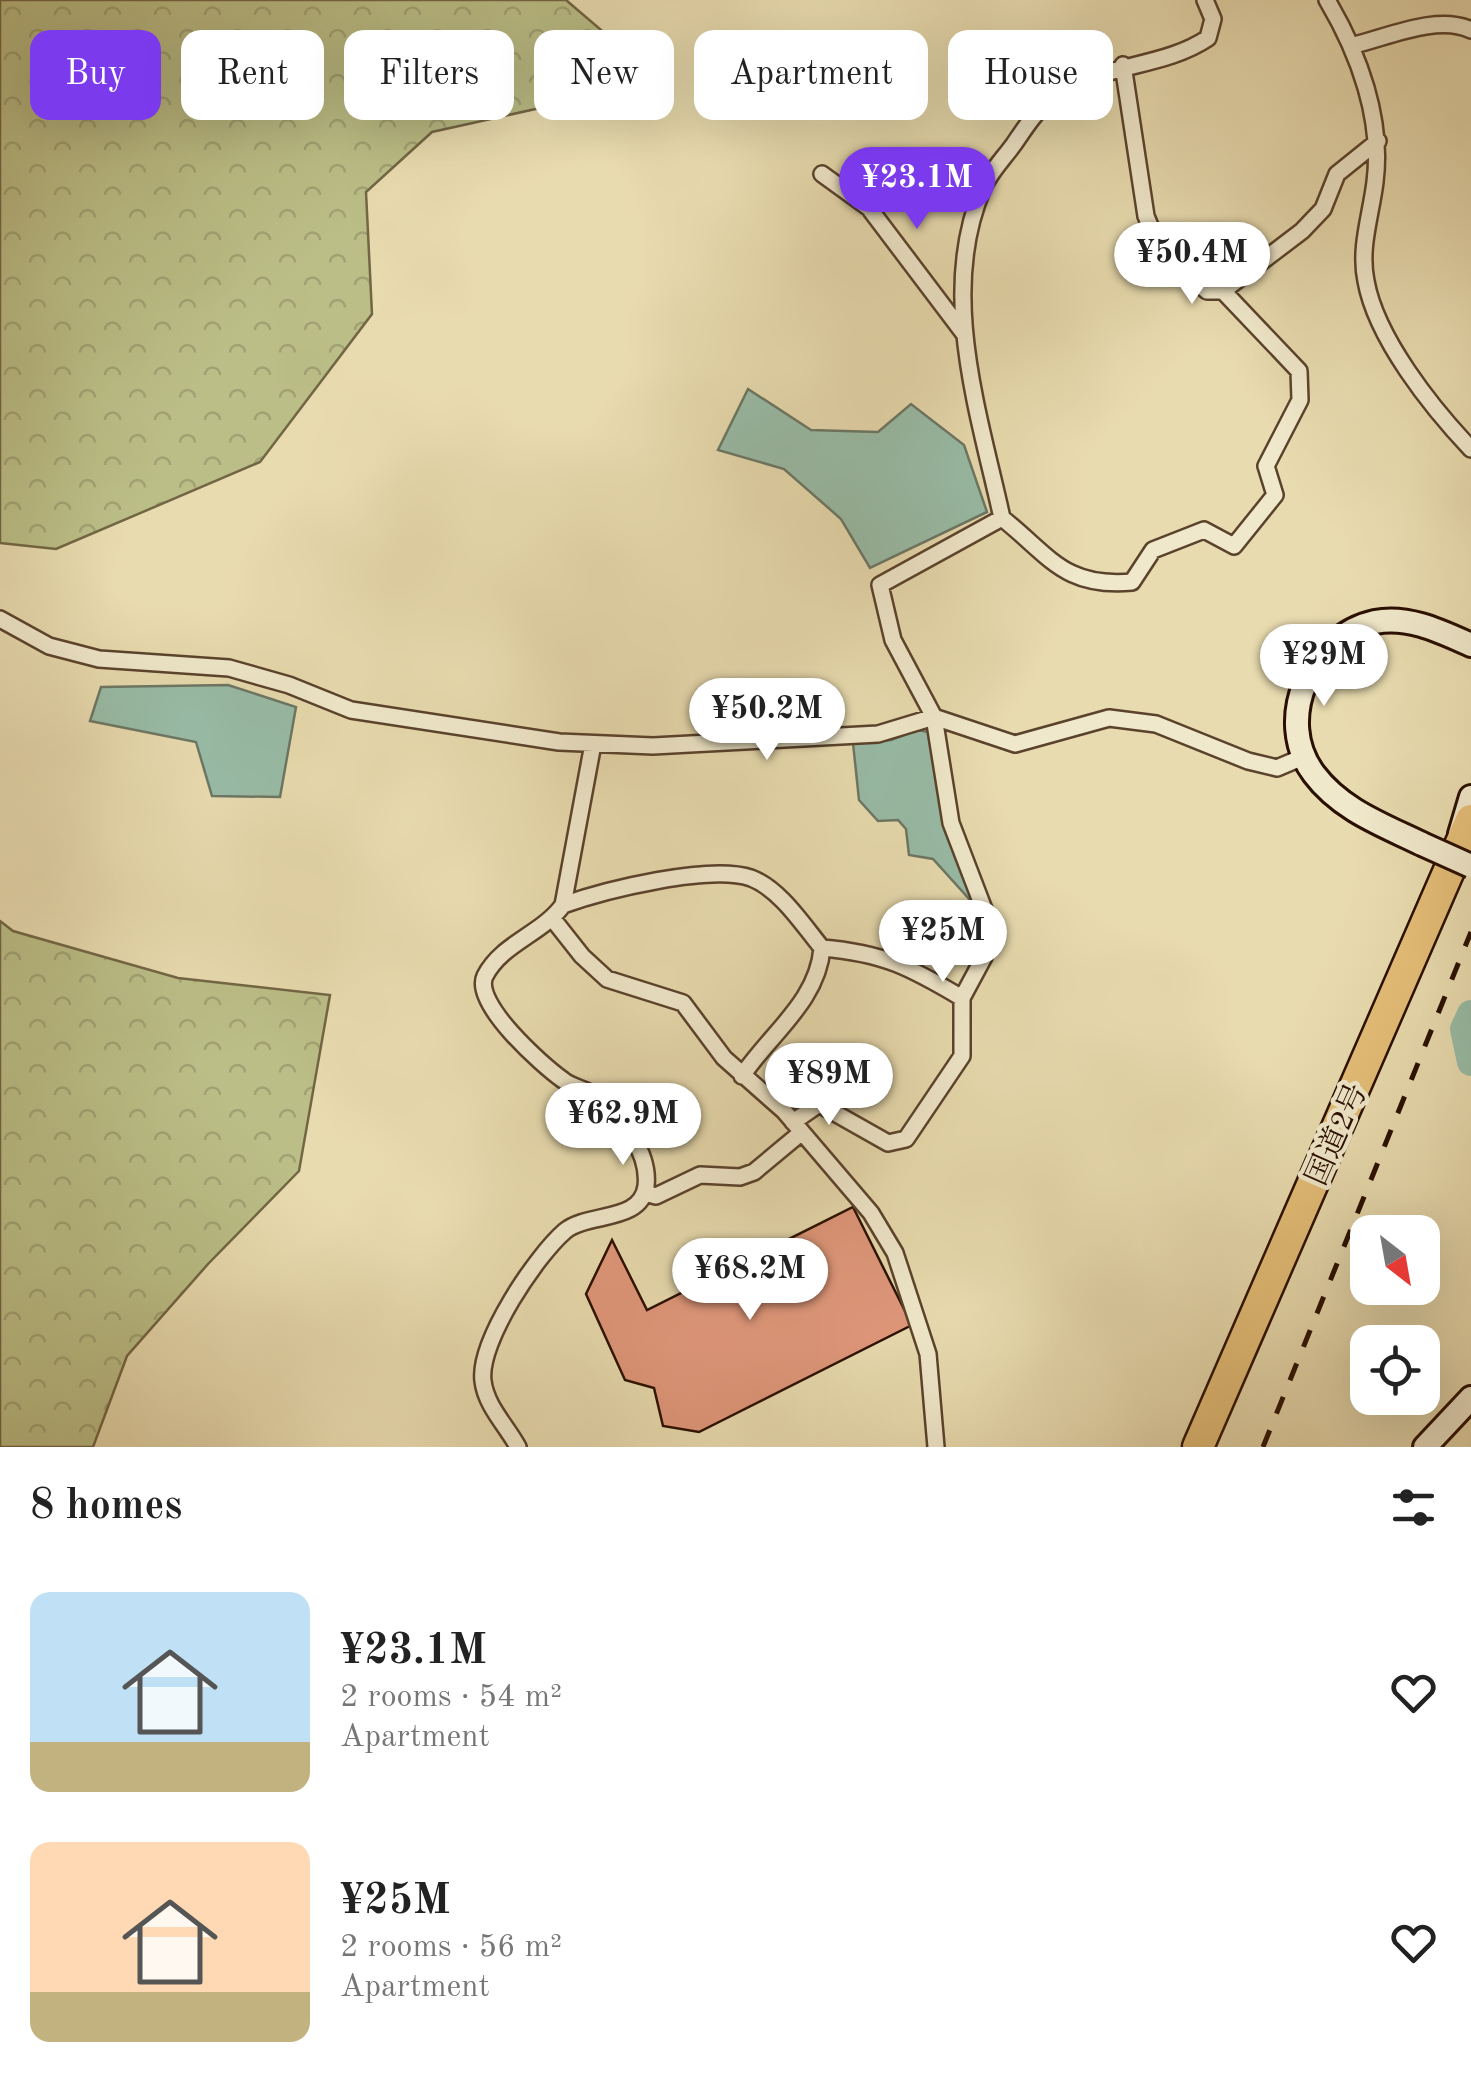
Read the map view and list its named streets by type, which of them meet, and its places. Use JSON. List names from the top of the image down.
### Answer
{
  "streets": {
    "highway": ["国道2号"]
  },
  "north": "bottom right",
  "page": {
    "chip": [
      "Buy",
      "Rent",
      "Filters",
      "New",
      "Apartment",
      "House"
    ],
    "price": [
      "¥23.1M",
      "¥50.4M",
      "¥29M",
      "¥50.2M",
      "¥25M",
      "¥89M",
      "¥62.9M",
      "¥68.2M"
    ],
    "heading": "8 homes",
    "list": [
      {
        "name": "¥23.1M",
        "note": "2 rooms · 54 m² · Apartment"
      },
      {
        "name": "¥25M",
        "note": "2 rooms · 56 m² · Apartment"
      }
    ]
  }
}
